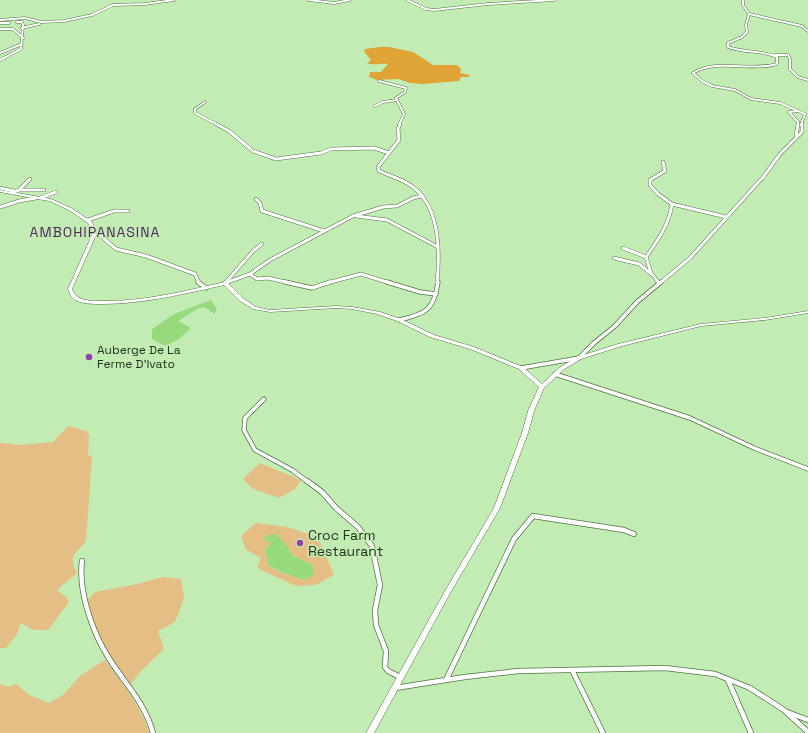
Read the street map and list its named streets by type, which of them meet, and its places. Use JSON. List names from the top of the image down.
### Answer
{
  "districts": ["AMBOHIPANASINA"],
  "places": ["Auberge De La Ferme D'Ivato", "Croc Farm Restaurant"]
}
